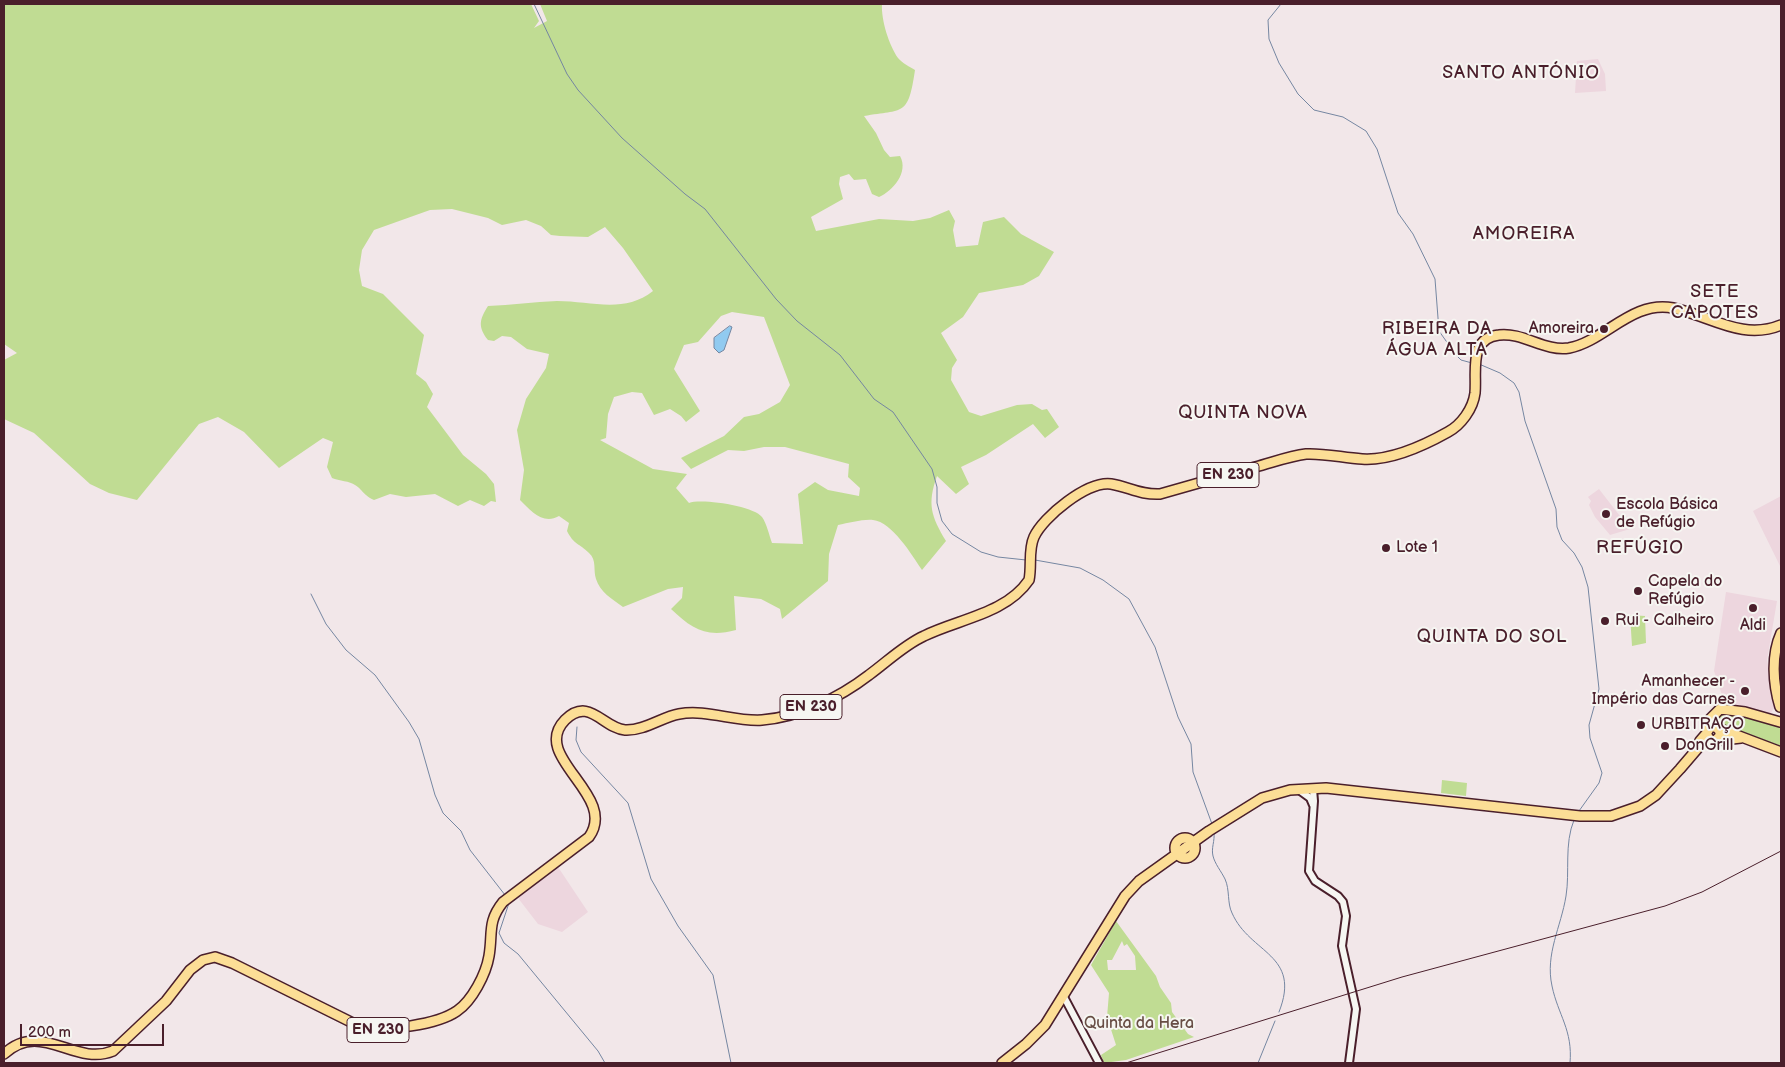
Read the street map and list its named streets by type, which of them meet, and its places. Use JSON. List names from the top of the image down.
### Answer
{
  "streets": {
    "main road": ["EN 230"]
  },
  "districts": [
    "SANTO ANTÓNIO",
    "AMOREIRA",
    "SETE CAPOTES",
    "RIBEIRA DA ÁGUA ALTA",
    "QUINTA NOVA",
    "REFÚGIO",
    "QUINTA DO SOL"
  ],
  "parks": ["Quinta da Hera"],
  "places": [
    "Amoreira",
    "Escola Básica de Refúgio",
    "Lote 1",
    "Capela do Refúgio",
    "Aldi",
    "Rui - Calheiro",
    "Amanhecer - Império das Carnes",
    "URBITRAÇO",
    "DonGrill"
  ],
  "scale_bar": "200 m"
}
